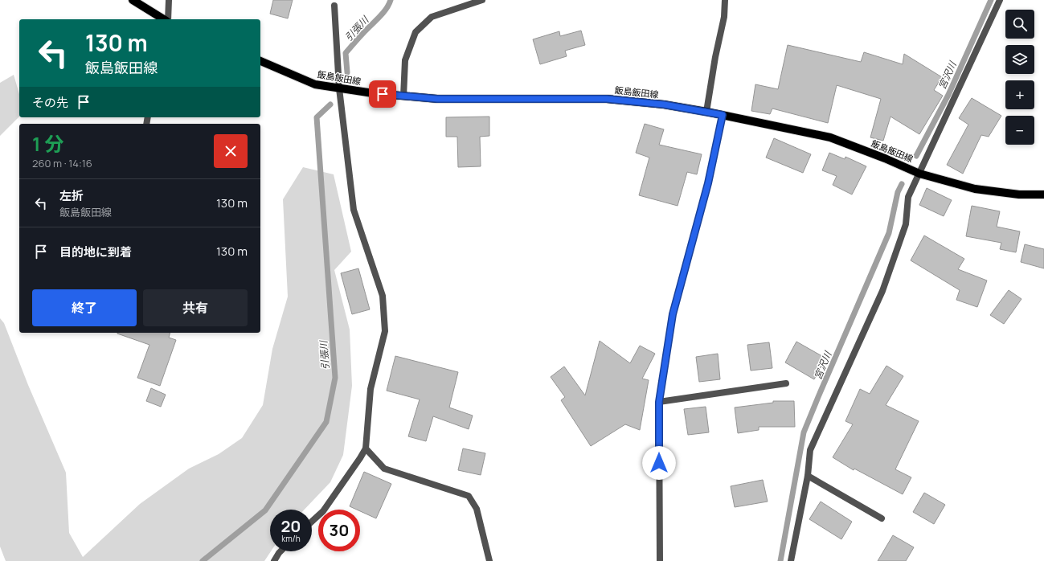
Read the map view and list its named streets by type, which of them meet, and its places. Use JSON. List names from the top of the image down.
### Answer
{
  "streets": {
    "main road": ["飯島飯田線"]
  },
  "water": ["引張川", "宮沢川"],
  "page": {
    "map_buttons": ["+", "−"],
    "turn": ["130 m", "飯島飯田線"],
    "then": "その先",
    "heading": ["1 分", "260 m · 14:16"],
    "list": [
      {
        "name": "左折",
        "note": "飯島飯田線",
        "value": "130 m"
      },
      {
        "name": "目的地に到着",
        "value": "130 m"
      }
    ],
    "buttons": ["終了", "共有"],
    "speed": "20 km/h",
    "limit": "30"
  }
}
